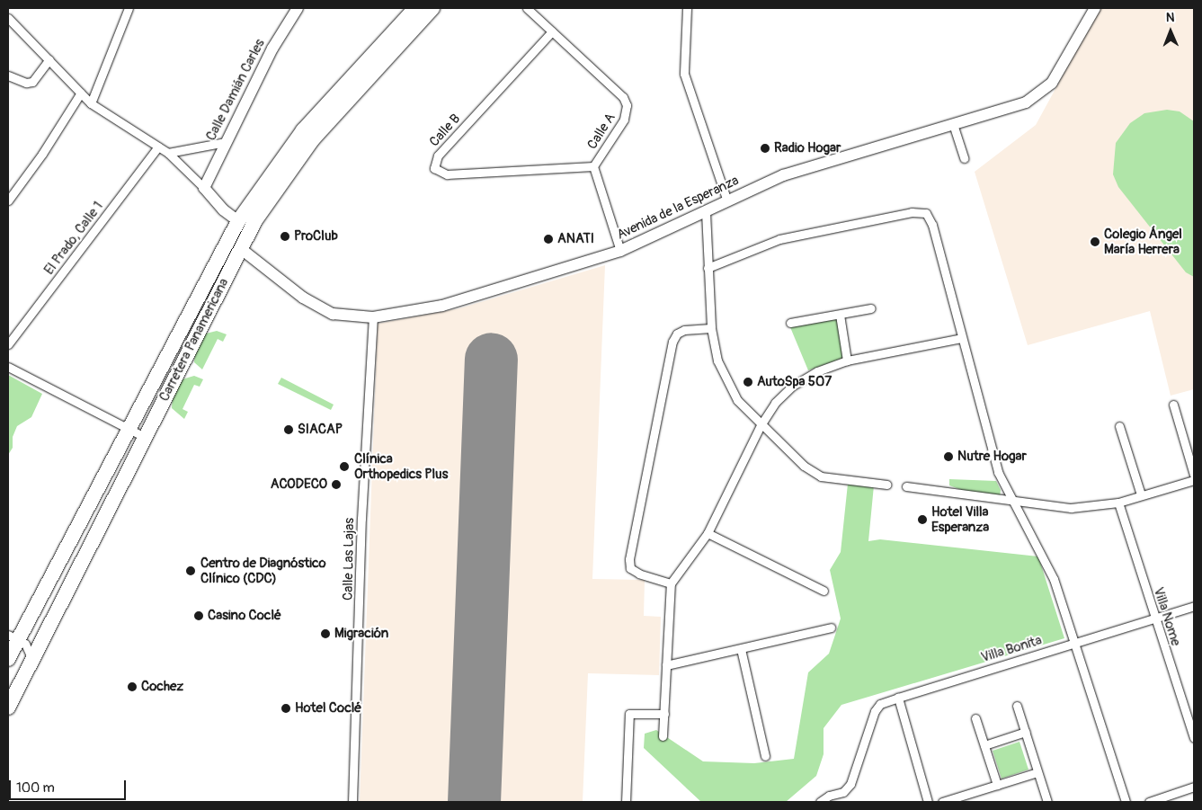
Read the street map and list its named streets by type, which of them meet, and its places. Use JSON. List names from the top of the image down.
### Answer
{
  "streets": {
    "highway": ["Carretera Panamericana"],
    "street": [
      "Calle Damián Carles",
      "Calle B",
      "Calle A",
      "Avenida de la Esperanza",
      "El Prado, Calle 1",
      "Calle Las Lajas",
      "Villa Nome",
      "Villa Bonita"
    ]
  },
  "crossings": [
    ["Calle B", "Calle A"],
    ["Calle A", "Avenida de la Esperanza"],
    ["Avenida de la Esperanza", "Carretera Panamericana"],
    ["Avenida de la Esperanza", "Calle Las Lajas"],
    ["Villa Nome", "Villa Bonita"]
  ],
  "places": [
    "Radio Hogar",
    "ProClub",
    "ANATI",
    "Colegio Ángel María Herrera",
    "AutoSpa 507",
    "SIACAP",
    "Nutre Hogar",
    "Clínica Orthopedics Plus",
    "ACODECO",
    "Hotel Villa Esperanza",
    "Centro de Diagnóstico Clínico (CDC)",
    "Casino Coclé",
    "Migración",
    "Cochez",
    "Hotel Coclé"
  ],
  "scale_bar": "100 m",
  "north": "top"
}
